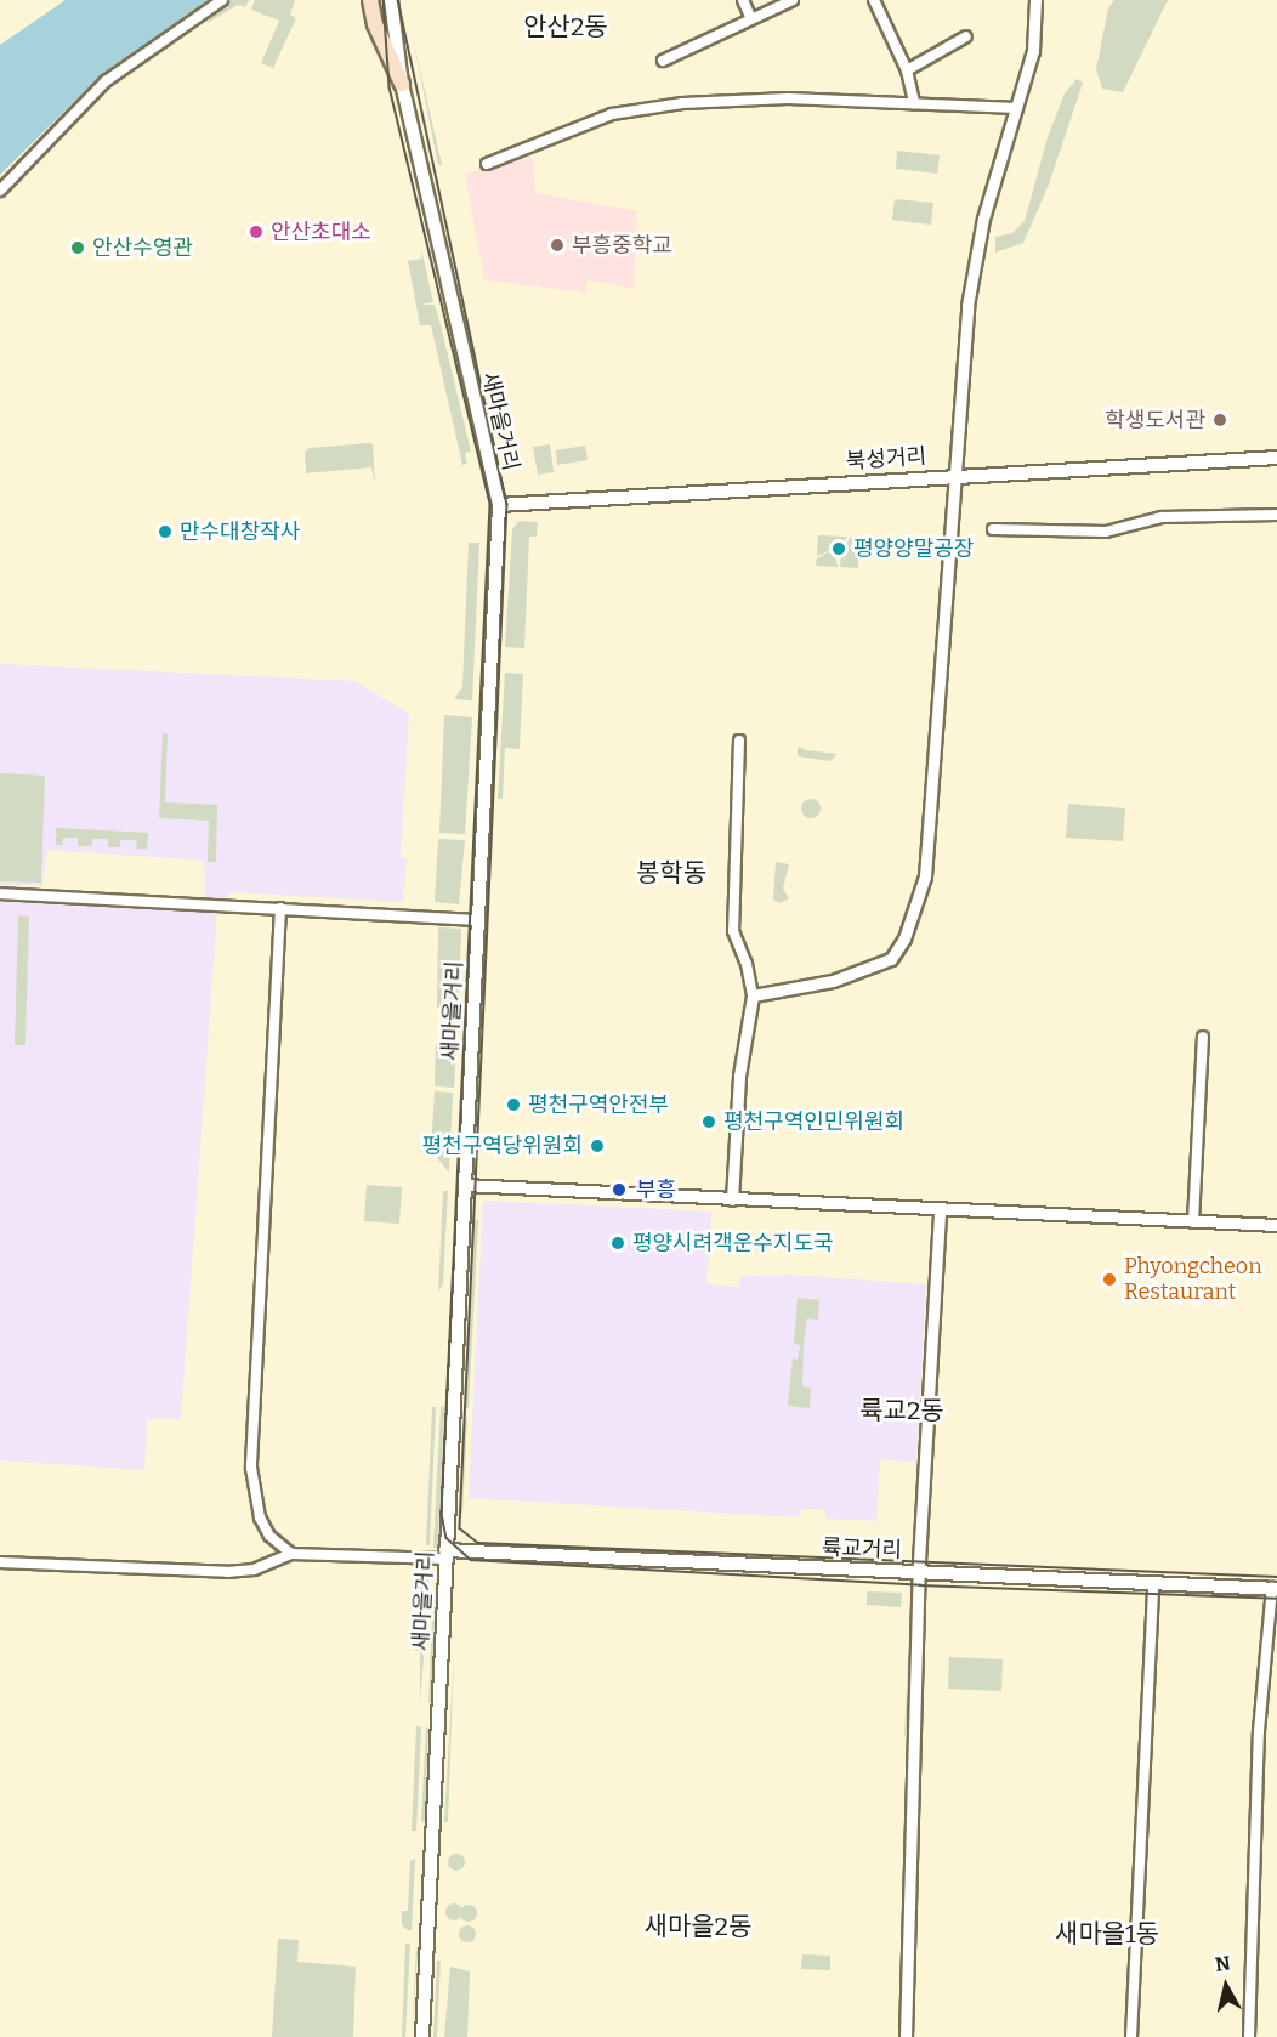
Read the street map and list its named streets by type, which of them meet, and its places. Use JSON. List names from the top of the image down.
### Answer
{
  "streets": {
    "main road": ["새마을거리", "북성거리", "륙교거리"]
  },
  "crossings": [
    ["새마을거리", "북성거리"],
    ["새마을거리", "륙교거리"]
  ],
  "districts": [
    "안산2동",
    "봉학동",
    "륙교2동",
    "새마을2동",
    "새마을1동"
  ],
  "places": [
    "안산초대소",
    "부흥중학교",
    "안산수영관",
    "학생도서관",
    "만수대창작사",
    "평양양말공장",
    "평천구역안전부",
    "평천구역인민위원회",
    "평천구역당위원회",
    "부흥",
    "평양시려객운수지도국",
    "Phyongcheon Restaurant"
  ],
  "north": "top"
}
